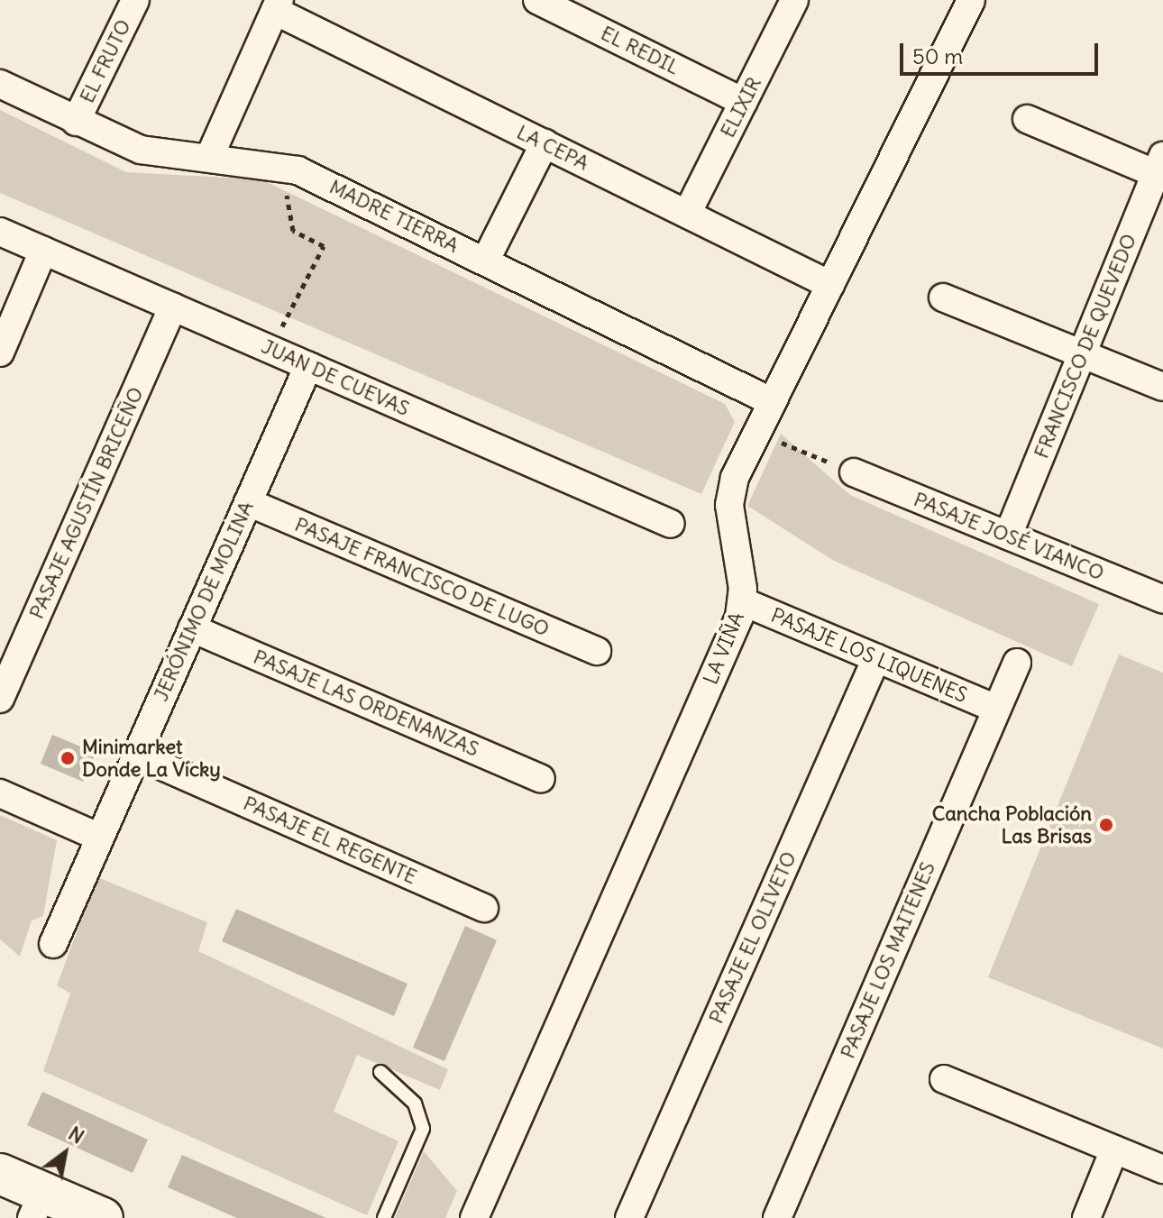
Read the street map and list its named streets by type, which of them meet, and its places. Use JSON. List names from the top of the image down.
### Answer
{
  "streets": {
    "street": [
      "EL REDIL",
      "EL FRUTO",
      "ELIXIR",
      "LA CEPA",
      "MADRE TIERRA",
      "FRANCISCO DE QUEVEDO",
      "JUAN DE CUEVAS",
      "PASAJE AGUSTÍN BRICEÑO",
      "PASAJE JOSÉ VIANCO",
      "PASAJE FRANCISCO DE LUGO",
      "JERÓNIMO DE MOLINA",
      "LA VIÑA",
      "PASAJE LOS LIQUENES",
      "PASAJE LAS ORDENANZAS",
      "PASAJE EL REGENTE",
      "PASAJE EL OLIVETO",
      "PASAJE LOS MAITENES"
    ]
  },
  "crossings": [
    ["EL REDIL", "ELIXIR"],
    ["EL FRUTO", "MADRE TIERRA"],
    ["ELIXIR", "LA CEPA"],
    ["LA CEPA", "LA VIÑA"],
    ["MADRE TIERRA", "LA VIÑA"],
    ["FRANCISCO DE QUEVEDO", "PASAJE JOSÉ VIANCO"],
    ["JUAN DE CUEVAS", "PASAJE AGUSTÍN BRICEÑO"],
    ["JUAN DE CUEVAS", "JERÓNIMO DE MOLINA"],
    ["PASAJE FRANCISCO DE LUGO", "JERÓNIMO DE MOLINA"],
    ["JERÓNIMO DE MOLINA", "PASAJE LAS ORDENANZAS"],
    ["JERÓNIMO DE MOLINA", "PASAJE EL REGENTE"],
    ["LA VIÑA", "PASAJE LOS LIQUENES"],
    ["PASAJE LOS LIQUENES", "PASAJE EL OLIVETO"],
    ["PASAJE LOS LIQUENES", "PASAJE LOS MAITENES"]
  ],
  "places": ["Minimarket Donde La Vicky", "Cancha Población Las Brisas"],
  "scale_bar": "50 m",
  "north": "top right"
}
